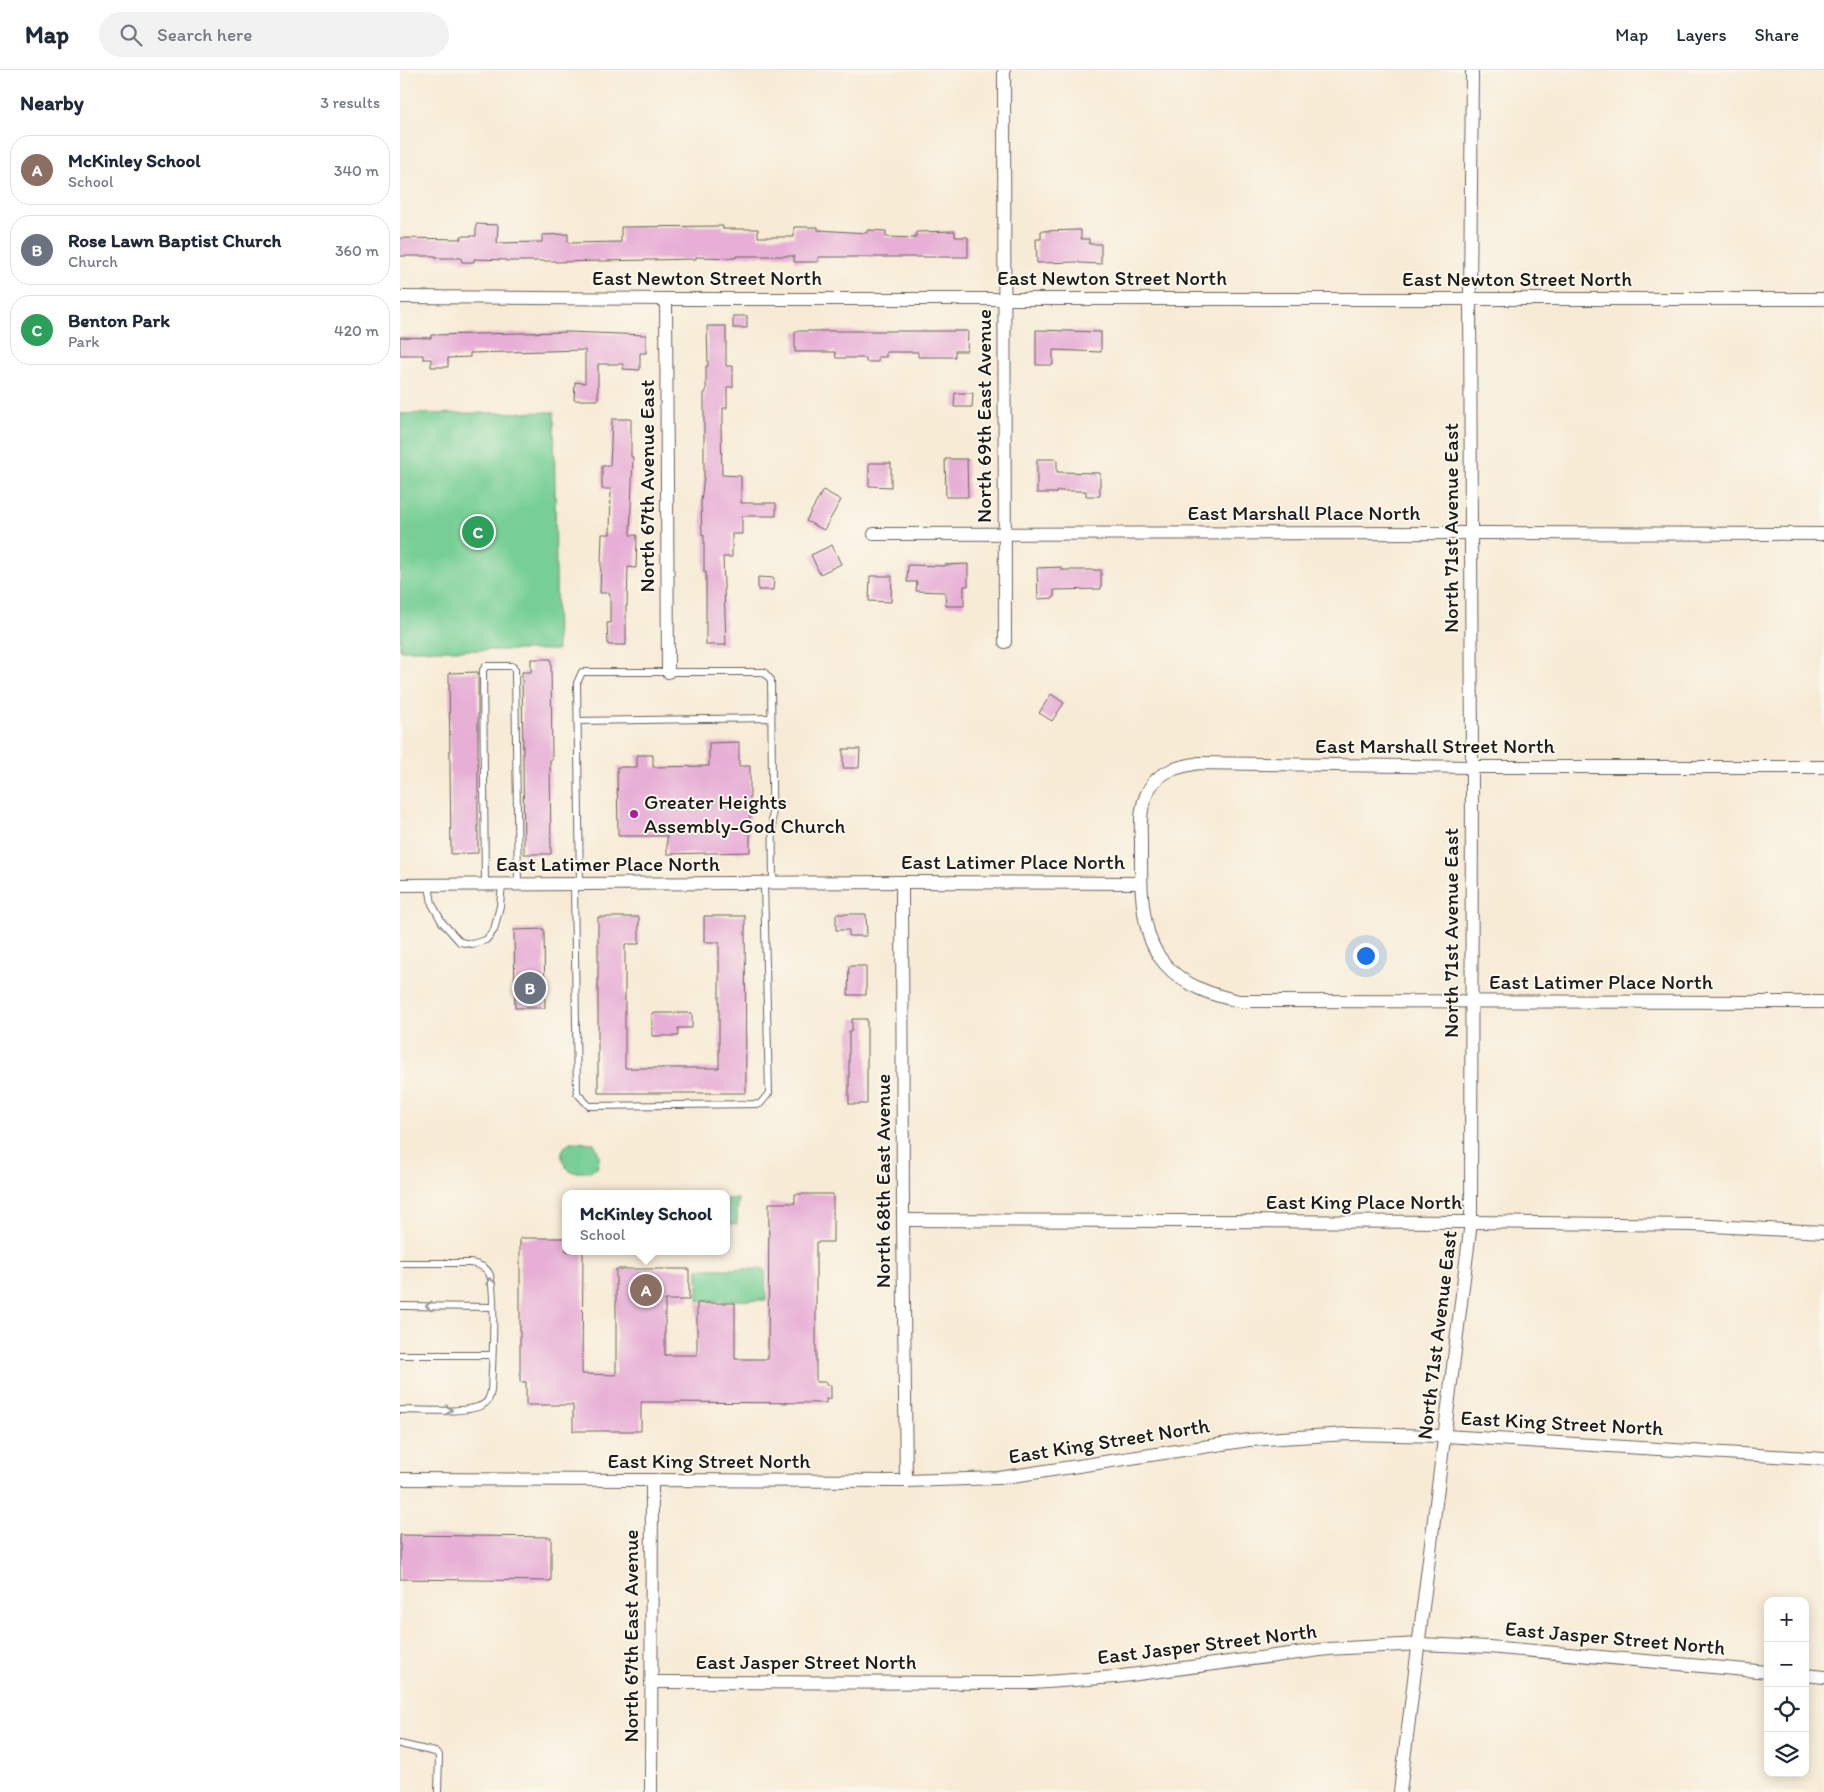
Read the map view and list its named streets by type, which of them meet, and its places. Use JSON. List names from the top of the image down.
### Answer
{
  "streets": {
    "street": [
      "East Newton Street North",
      "North 69th East Avenue",
      "North 67th Avenue East",
      "East Marshall Place North",
      "North 71st Avenue East",
      "East Marshall Street North",
      "East Latimer Place North",
      "North 68th East Avenue",
      "East King Place North",
      "East King Street North",
      "North 67th East Avenue",
      "East Jasper Street North"
    ]
  },
  "crossings": [
    ["East Newton Street North", "North 69th East Avenue"],
    ["East Newton Street North", "North 67th Avenue East"],
    ["East Newton Street North", "North 71st Avenue East"],
    ["North 69th East Avenue", "East Marshall Place North"],
    ["East Marshall Place North", "North 71st Avenue East"],
    ["North 71st Avenue East", "East Marshall Street North"],
    ["North 71st Avenue East", "East Latimer Place North"],
    ["North 71st Avenue East", "East King Place North"],
    ["North 71st Avenue East", "East King Street North"],
    ["North 71st Avenue East", "East Jasper Street North"],
    ["East Marshall Street North", "East Latimer Place North"],
    ["East Latimer Place North", "North 68th East Avenue"],
    ["North 68th East Avenue", "East King Place North"],
    ["North 68th East Avenue", "East King Street North"],
    ["East King Street North", "North 67th East Avenue"],
    ["North 67th East Avenue", "East Jasper Street North"]
  ],
  "places": ["Greater Heights Assembly-God Church"],
  "page": {
    "header": "Map",
    "search": "Search here",
    "nav": ["Map", "Layers", "Share"],
    "heading": ["Nearby", "3 results"],
    "list": [
      {
        "mark": "A",
        "name": "McKinley School",
        "note": "School",
        "value": "340 m"
      },
      {
        "mark": "B",
        "name": "Rose Lawn Baptist Church",
        "note": "Church",
        "value": "360 m"
      },
      {
        "mark": "C",
        "name": "Benton Park",
        "note": "Park",
        "value": "420 m"
      }
    ],
    "pins": ["C", "B", "A"],
    "popup": ["McKinley School", "School"],
    "map_buttons": ["+", "−"]
  }
}
